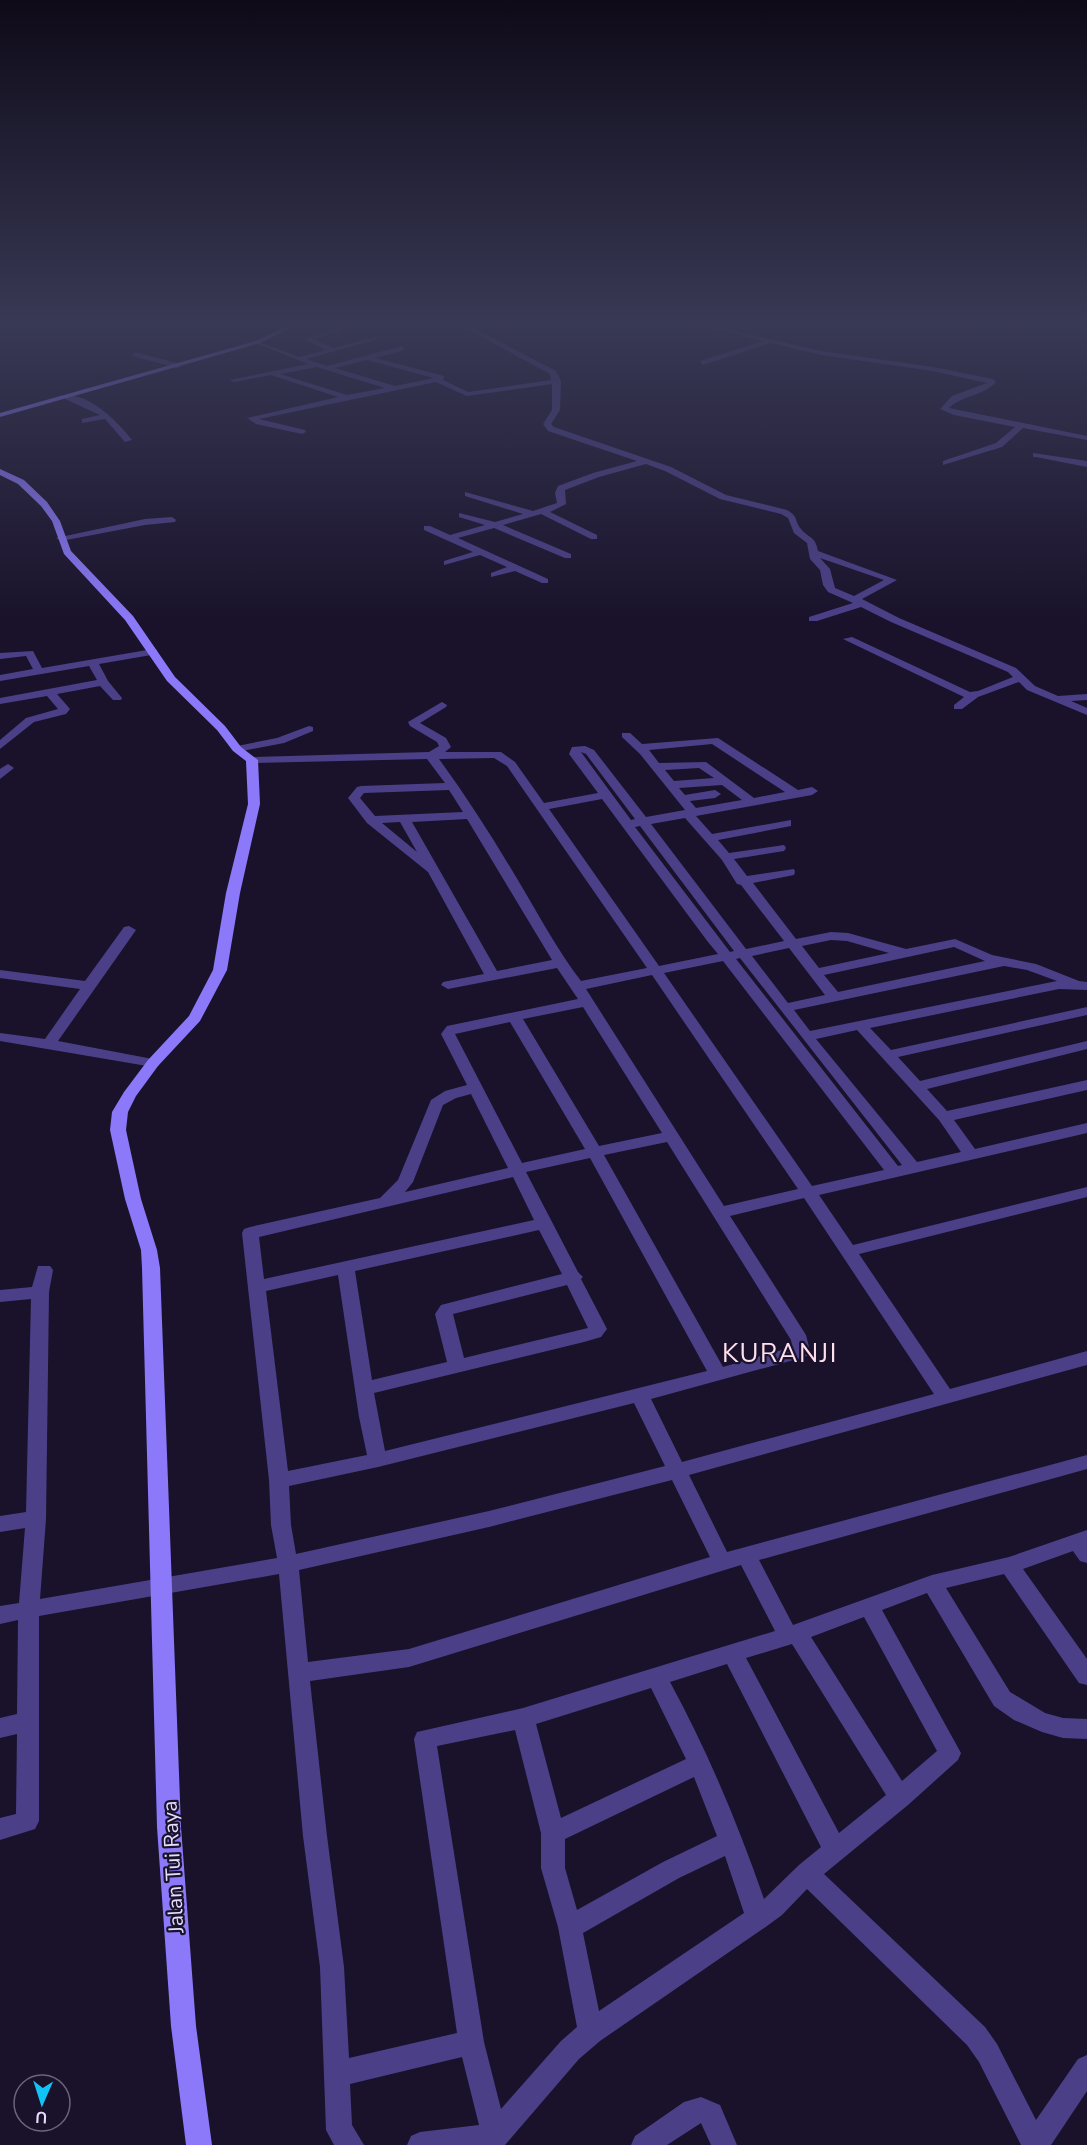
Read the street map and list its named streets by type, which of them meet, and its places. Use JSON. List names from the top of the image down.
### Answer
{
  "streets": {
    "street": ["Jalan Tui Raya"]
  },
  "districts": ["KURANJI"],
  "north": "bottom"
}
